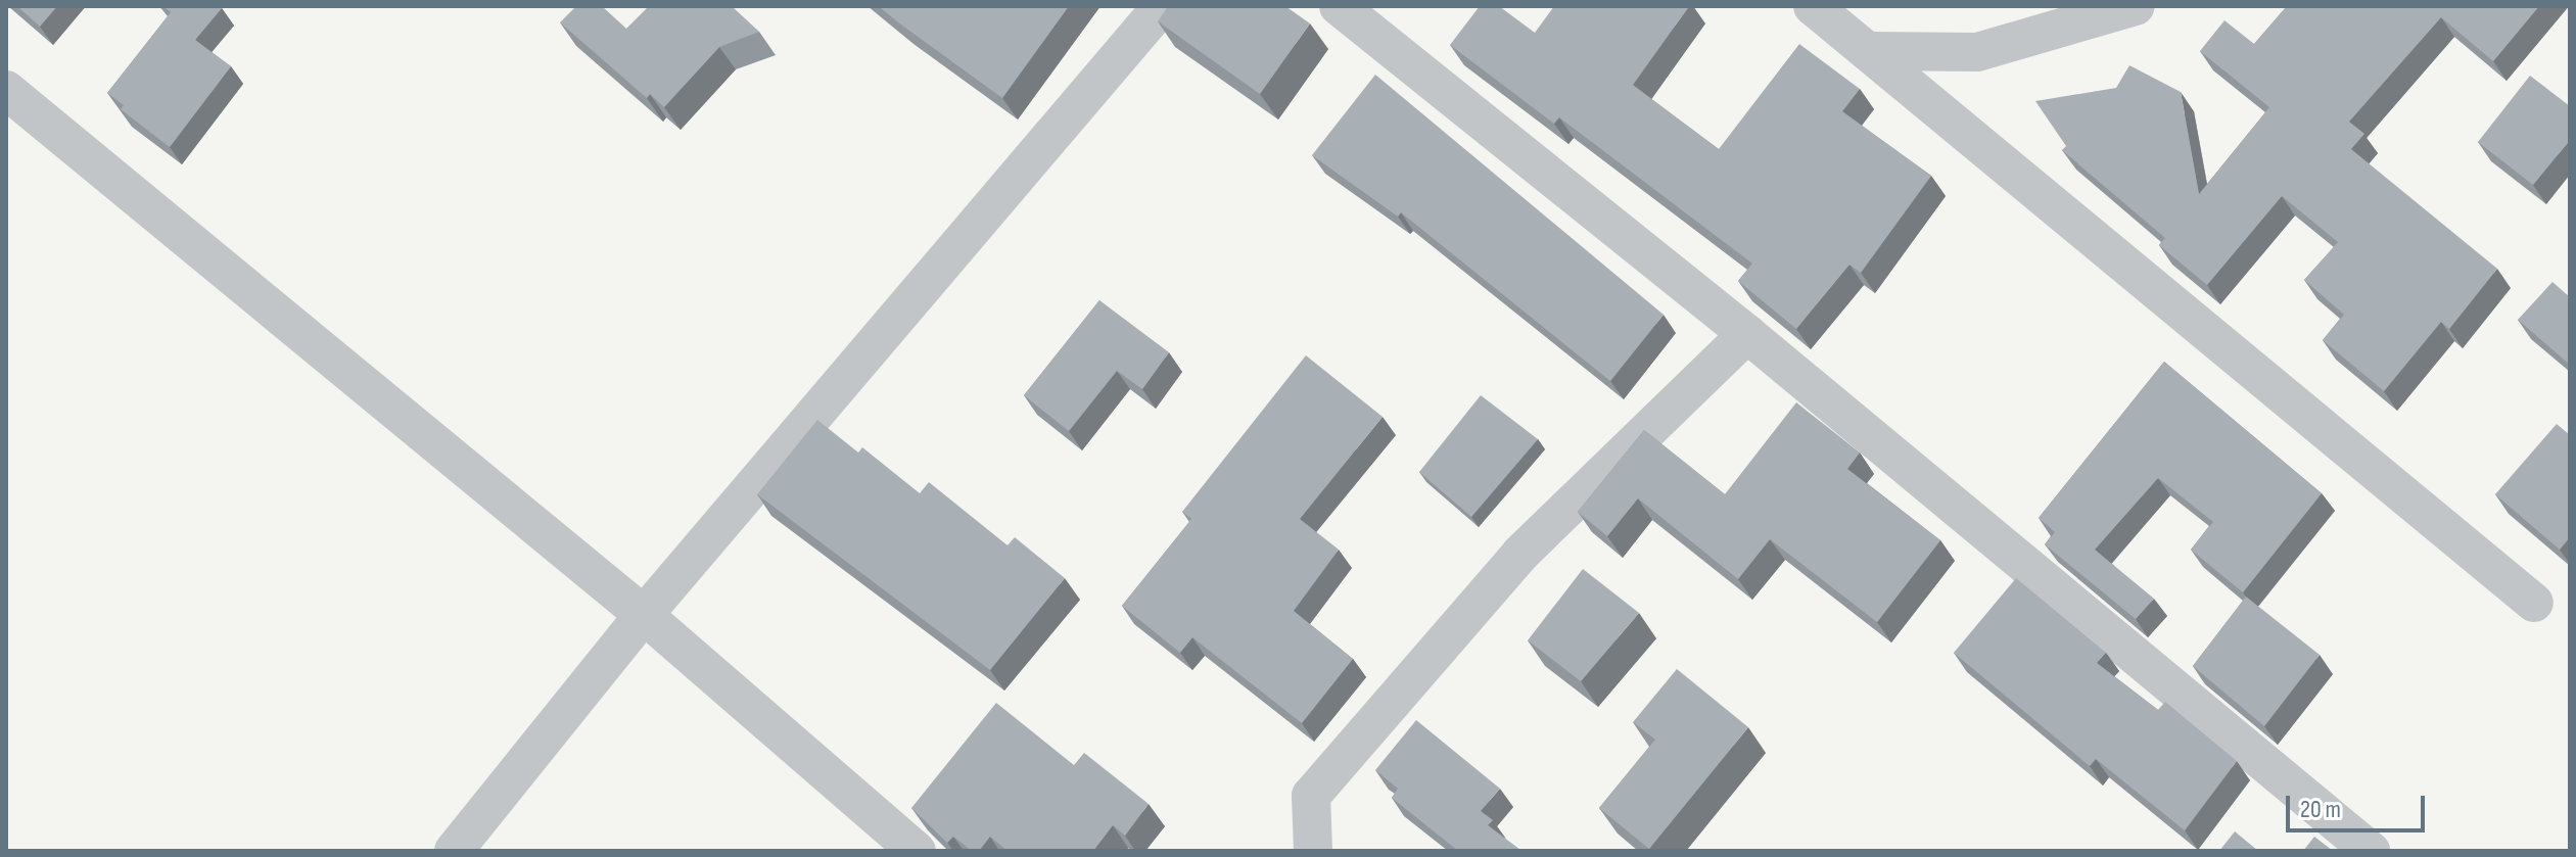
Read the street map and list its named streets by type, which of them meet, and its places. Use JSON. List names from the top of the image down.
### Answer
{
  "scale_bar": "20 m"
}
